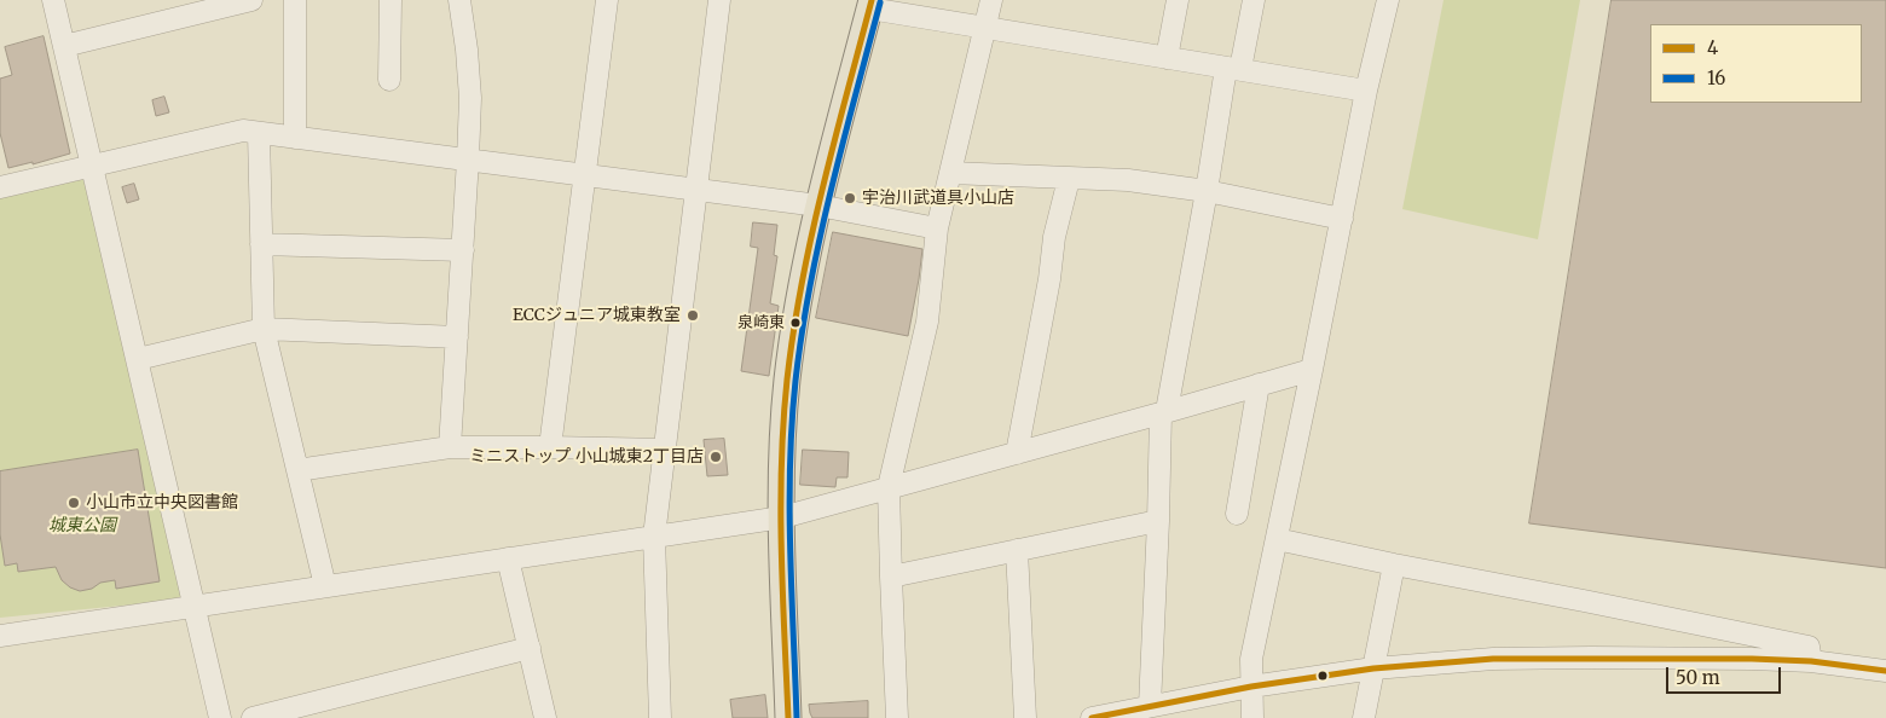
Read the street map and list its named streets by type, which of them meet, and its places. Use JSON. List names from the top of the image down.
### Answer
{
  "parks": ["城東公園"],
  "places": [
    "宇治川武道具小山店",
    "ECCジュニア城東教室",
    "泉崎東",
    "ミニストップ 小山城東2丁目店",
    "小山市立中央図書館"
  ],
  "lines": ["transit line 4", "transit line 16"],
  "legend": ["4", "16"],
  "scale_bar": "50 m"
}
